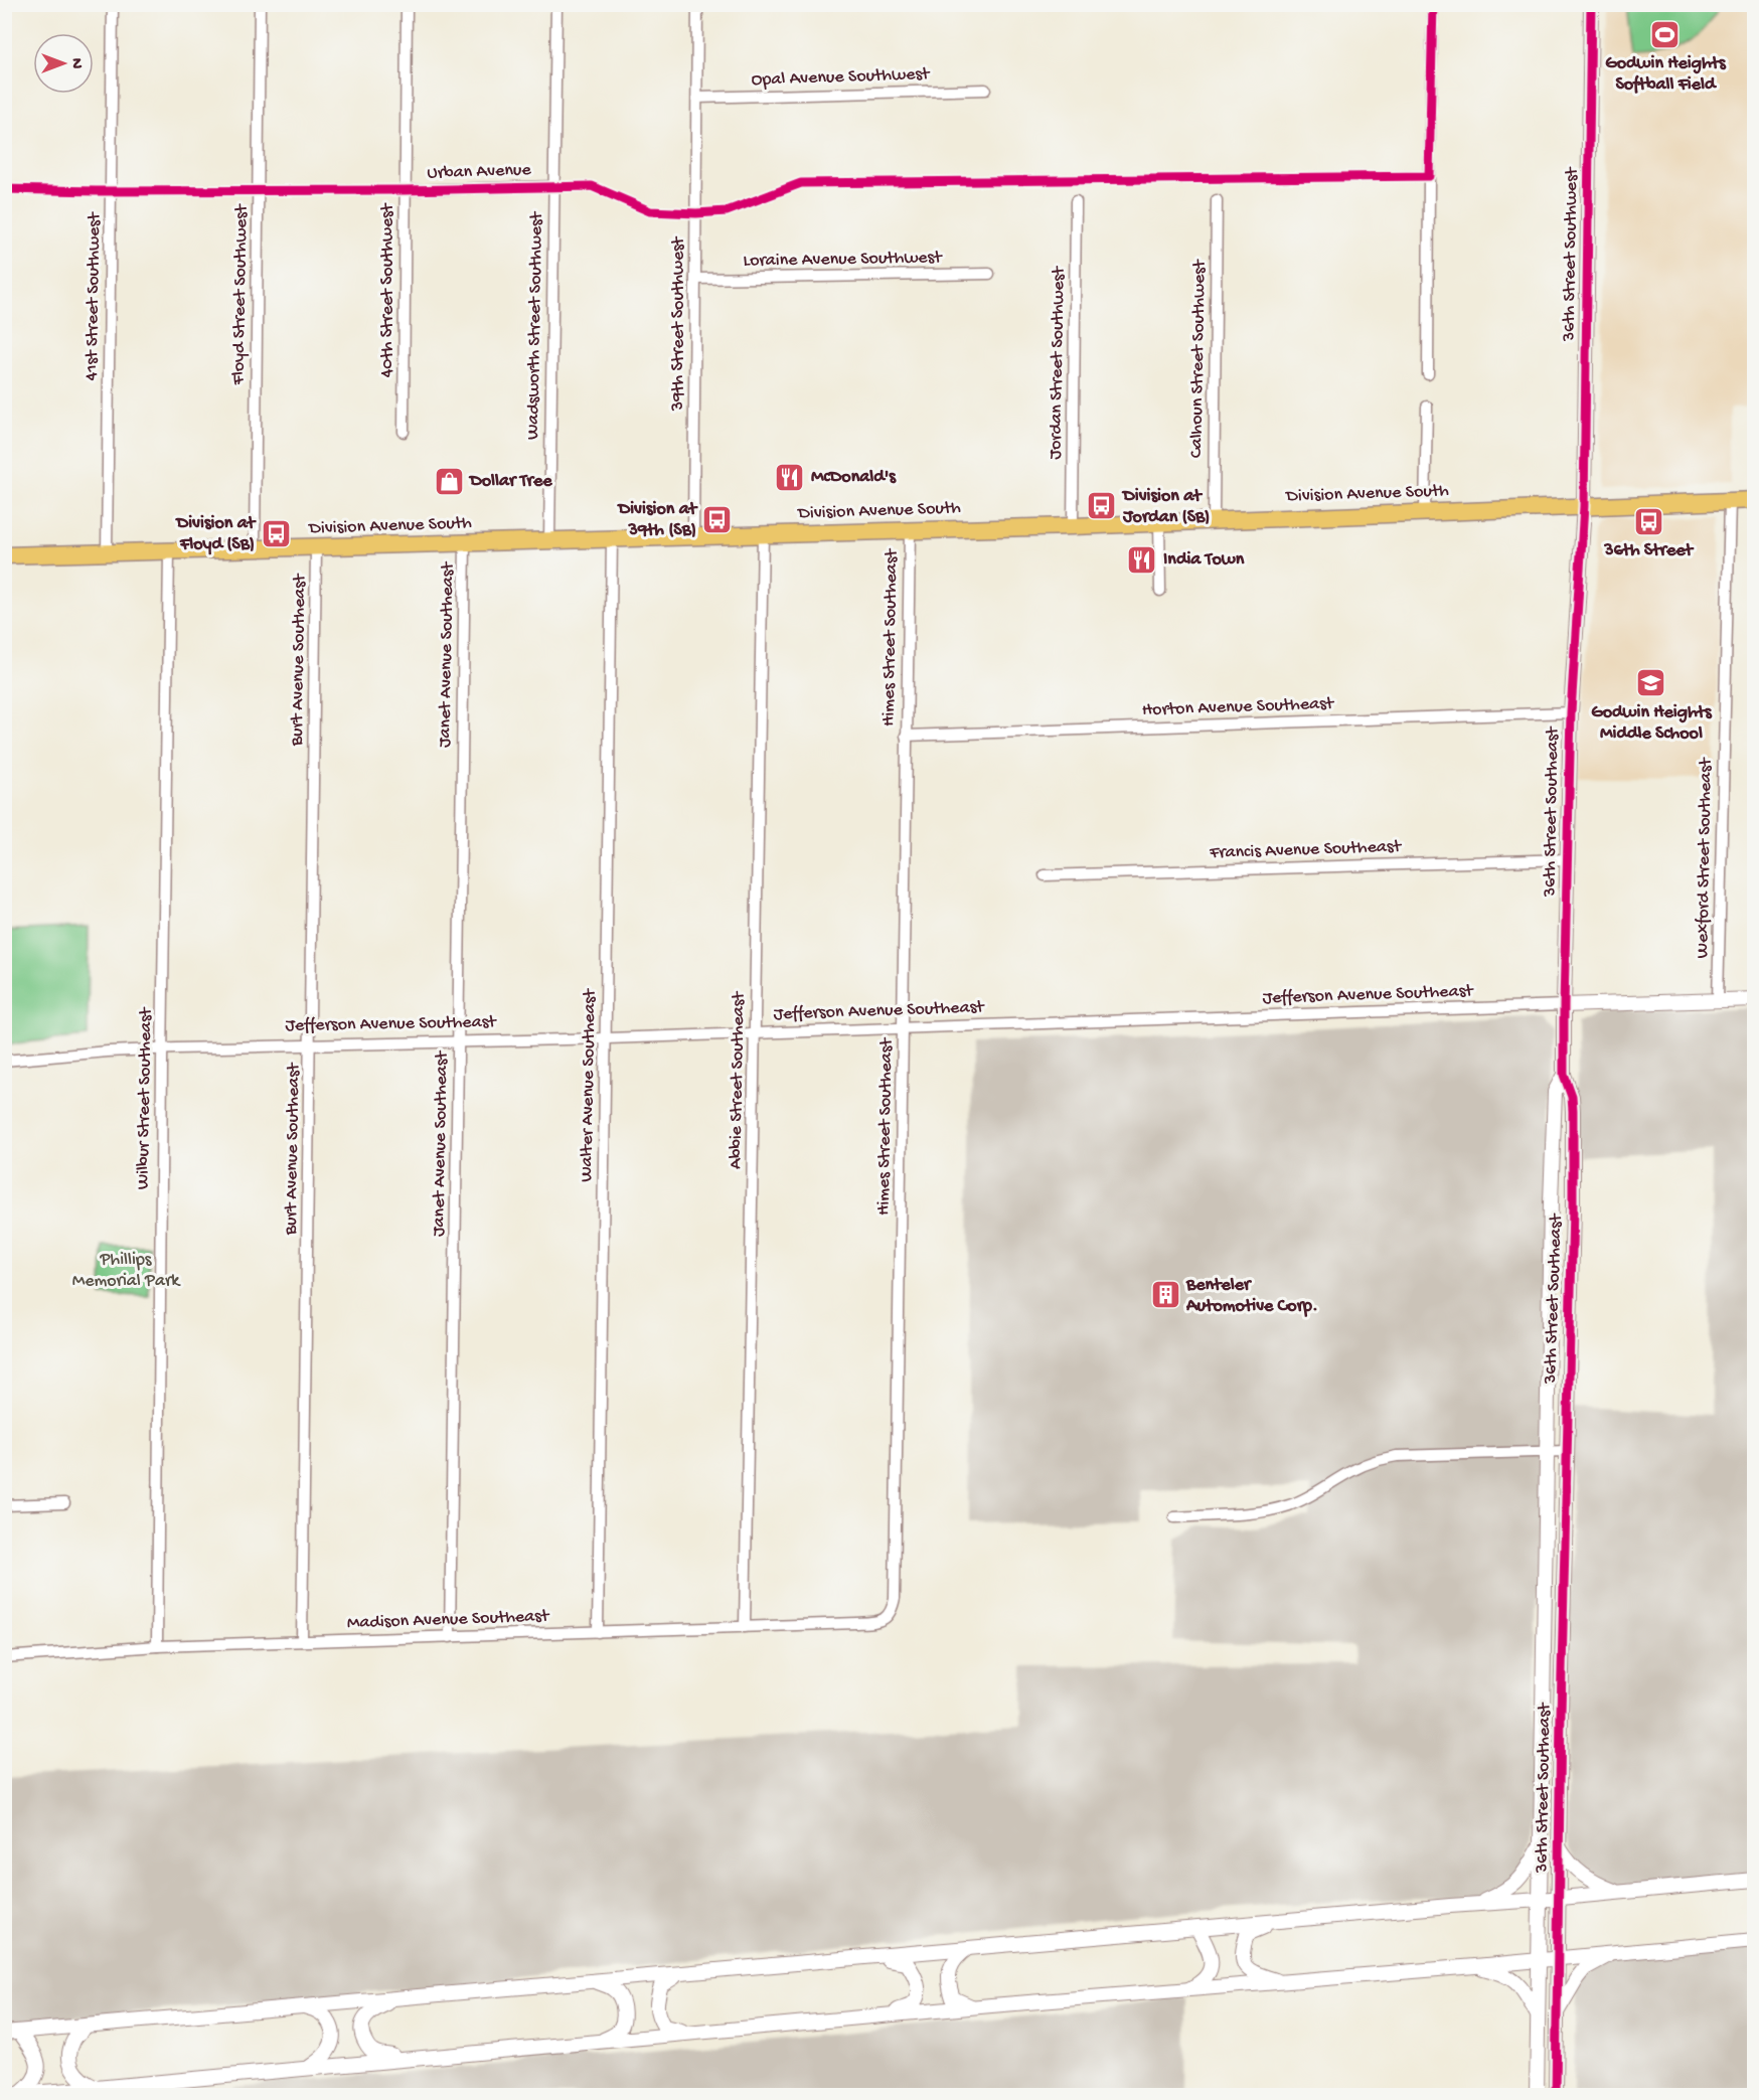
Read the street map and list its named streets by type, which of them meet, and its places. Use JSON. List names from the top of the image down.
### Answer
{
  "streets": {
    "main road": ["Division Avenue South"],
    "street": [
      "Opal Avenue Southwest",
      "Urban Avenue",
      "36th Street Southwest",
      "Loraine Avenue Southwest",
      "40th Street Southwest",
      "Floyd Street Southwest",
      "41st Street Southwest",
      "39th Street Southwest",
      "Wadsworth Street Southwest",
      "Calhoun Street Southwest",
      "Jordan Street Southwest",
      "Himes Street Southeast",
      "Janet Avenue Southeast",
      "Burt Avenue Southeast",
      "Horton Avenue Southeast",
      "36th Street Southeast",
      "Francis Avenue Southeast",
      "Wexford Street Southeast",
      "Jefferson Avenue Southeast",
      "Abbie Street Southeast",
      "Walter Avenue Southeast",
      "Wilbur Street Southeast",
      "Madison Avenue Southeast"
    ]
  },
  "crossings": [
    ["Opal Avenue Southwest", "39th Street Southwest"],
    ["Urban Avenue", "40th Street Southwest"],
    ["Urban Avenue", "Wadsworth Street Southwest"],
    ["36th Street Southwest", "Division Avenue South"],
    ["36th Street Southwest", "36th Street Southeast"],
    ["Loraine Avenue Southwest", "39th Street Southwest"],
    ["Floyd Street Southwest", "Division Avenue South"],
    ["41st Street Southwest", "Division Avenue South"],
    ["39th Street Southwest", "Division Avenue South"],
    ["Wadsworth Street Southwest", "Division Avenue South"],
    ["Calhoun Street Southwest", "Division Avenue South"],
    ["Jordan Street Southwest", "Division Avenue South"],
    ["Division Avenue South", "Himes Street Southeast"],
    ["Division Avenue South", "Janet Avenue Southeast"],
    ["Division Avenue South", "Burt Avenue Southeast"],
    ["Division Avenue South", "36th Street Southeast"],
    ["Division Avenue South", "Wexford Street Southeast"],
    ["Division Avenue South", "Abbie Street Southeast"],
    ["Division Avenue South", "Walter Avenue Southeast"],
    ["Division Avenue South", "Wilbur Street Southeast"],
    ["Himes Street Southeast", "Horton Avenue Southeast"],
    ["Himes Street Southeast", "Jefferson Avenue Southeast"],
    ["Himes Street Southeast", "Madison Avenue Southeast"],
    ["Janet Avenue Southeast", "Jefferson Avenue Southeast"],
    ["Janet Avenue Southeast", "Madison Avenue Southeast"],
    ["Burt Avenue Southeast", "Jefferson Avenue Southeast"],
    ["Burt Avenue Southeast", "Madison Avenue Southeast"],
    ["Horton Avenue Southeast", "36th Street Southeast"],
    ["36th Street Southeast", "Francis Avenue Southeast"],
    ["36th Street Southeast", "Jefferson Avenue Southeast"],
    ["Wexford Street Southeast", "Jefferson Avenue Southeast"],
    ["Jefferson Avenue Southeast", "Abbie Street Southeast"],
    ["Jefferson Avenue Southeast", "Walter Avenue Southeast"],
    ["Jefferson Avenue Southeast", "Wilbur Street Southeast"],
    ["Abbie Street Southeast", "Madison Avenue Southeast"],
    ["Walter Avenue Southeast", "Madison Avenue Southeast"],
    ["Wilbur Street Southeast", "Madison Avenue Southeast"]
  ],
  "parks": ["Phillips Memorial Park"],
  "places": {
    "sports": ["Godwin Heights Softball Field"],
    "restaurant": ["McDonald's", "India Town"],
    "shop": ["Dollar Tree"],
    "bus stop": [
      "Division at Jordan (SB)",
      "Division at 39th (SB)",
      "36th Street",
      "Division at Floyd (SB)"
    ],
    "school or university": ["Godwin Heights Middle School"],
    "building": ["Benteler Automotive Corp."]
  },
  "north": "right"
}
